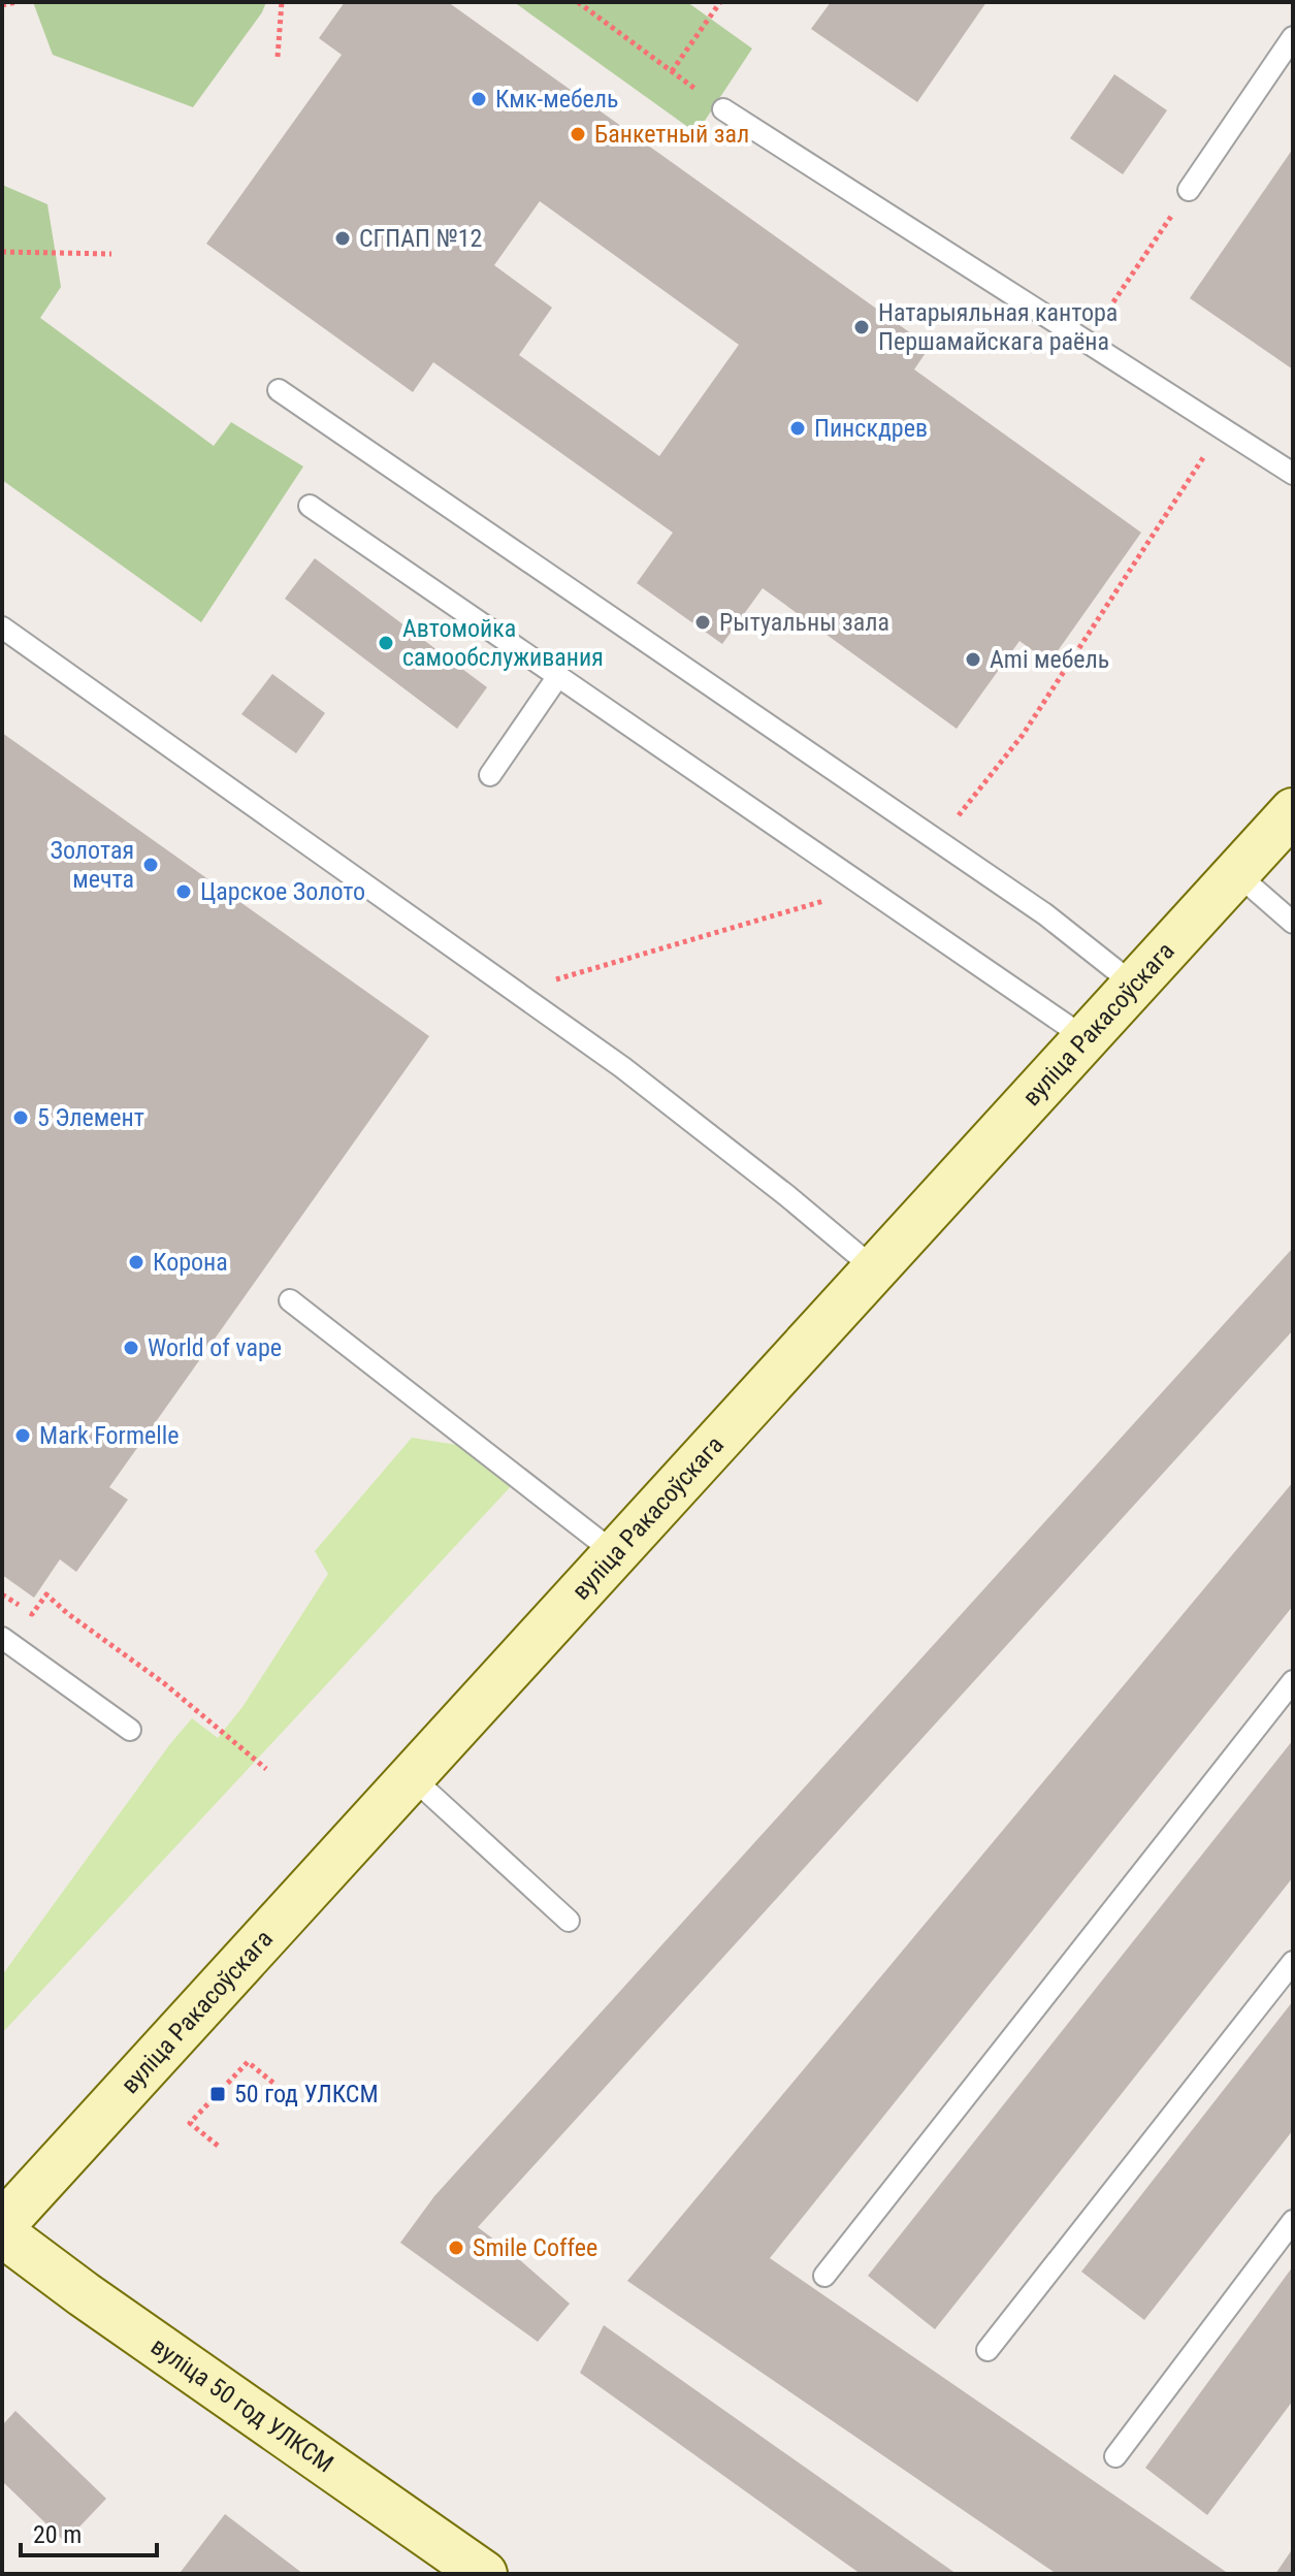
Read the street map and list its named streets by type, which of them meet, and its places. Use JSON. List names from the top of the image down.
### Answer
{
  "streets": {
    "main road": ["вуліца Ракасоўскага", "вуліца 50 год УЛКСМ"]
  },
  "places": {
    "other": [
      "Кмк-мебель",
      "Банкетный зал",
      "СГПАП №12",
      "Натарыяльная кантора Першамайскага раёна",
      "Пинскдрев",
      "Рытуальны зала",
      "Автомойка самообслуживания",
      "Ami мебель",
      "Золотая мечта",
      "Царское Золото",
      "5 Элемент",
      "Корона",
      "World of vape",
      "Mark Formelle",
      "Smile Coffee"
    ],
    "transit": ["50 год УЛКСМ"]
  },
  "scale_bar": "20 m"
}
